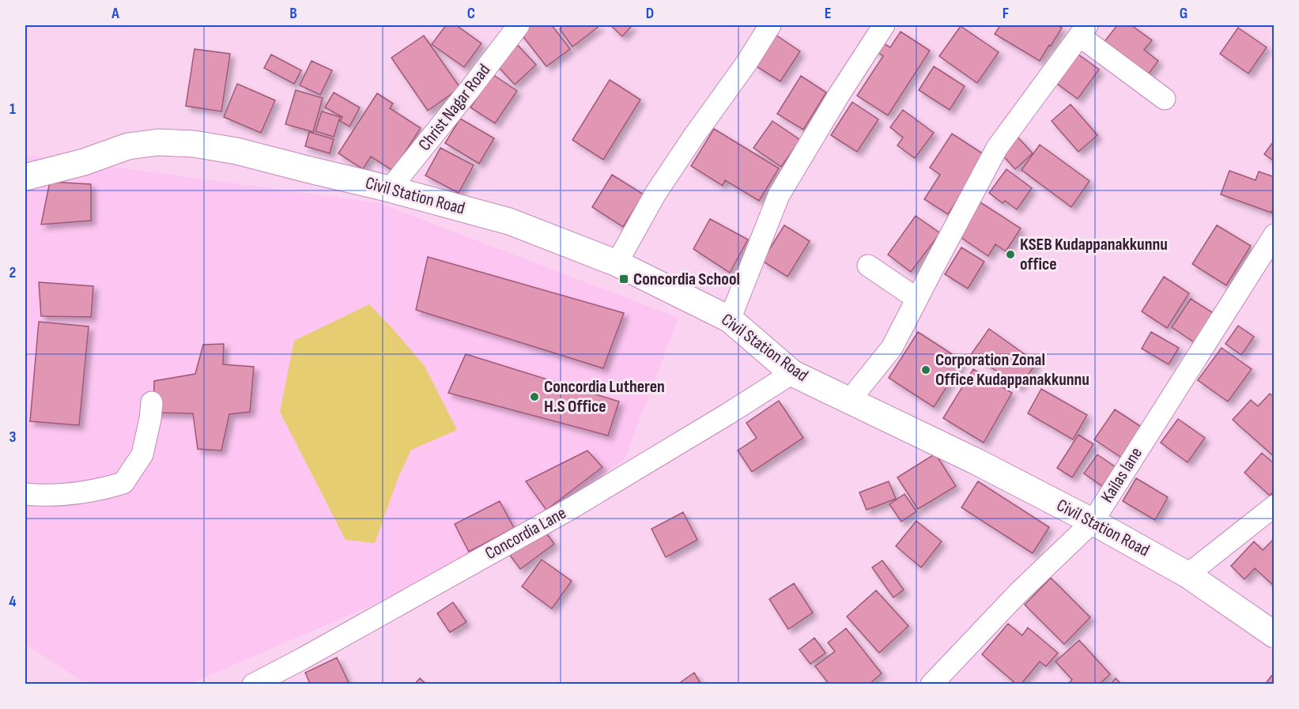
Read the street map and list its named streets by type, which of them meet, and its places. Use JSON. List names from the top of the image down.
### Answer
{
  "streets": {
    "main road": ["Civil Station Road"],
    "street": ["Christ Nagar Road", "Kailas lane", "Concordia Lane"]
  },
  "crossings": [
    ["Christ Nagar Road", "Civil Station Road"],
    ["Civil Station Road", "Kailas lane"],
    ["Civil Station Road", "Concordia Lane"]
  ],
  "places": {
    "other": ["KSEB Kudappanakkunnu office", "Corporation Zonal Office Kudappanakkunnu", "Concordia Lutheren H.S Office"],
    "transit": ["Concordia School"]
  },
  "grid": {
    "columns": [
      "A",
      "B",
      "C",
      "D",
      "E",
      "F",
      "G"
    ],
    "rows": [
      "1",
      "2",
      "3",
      "4"
    ]
  }
}
